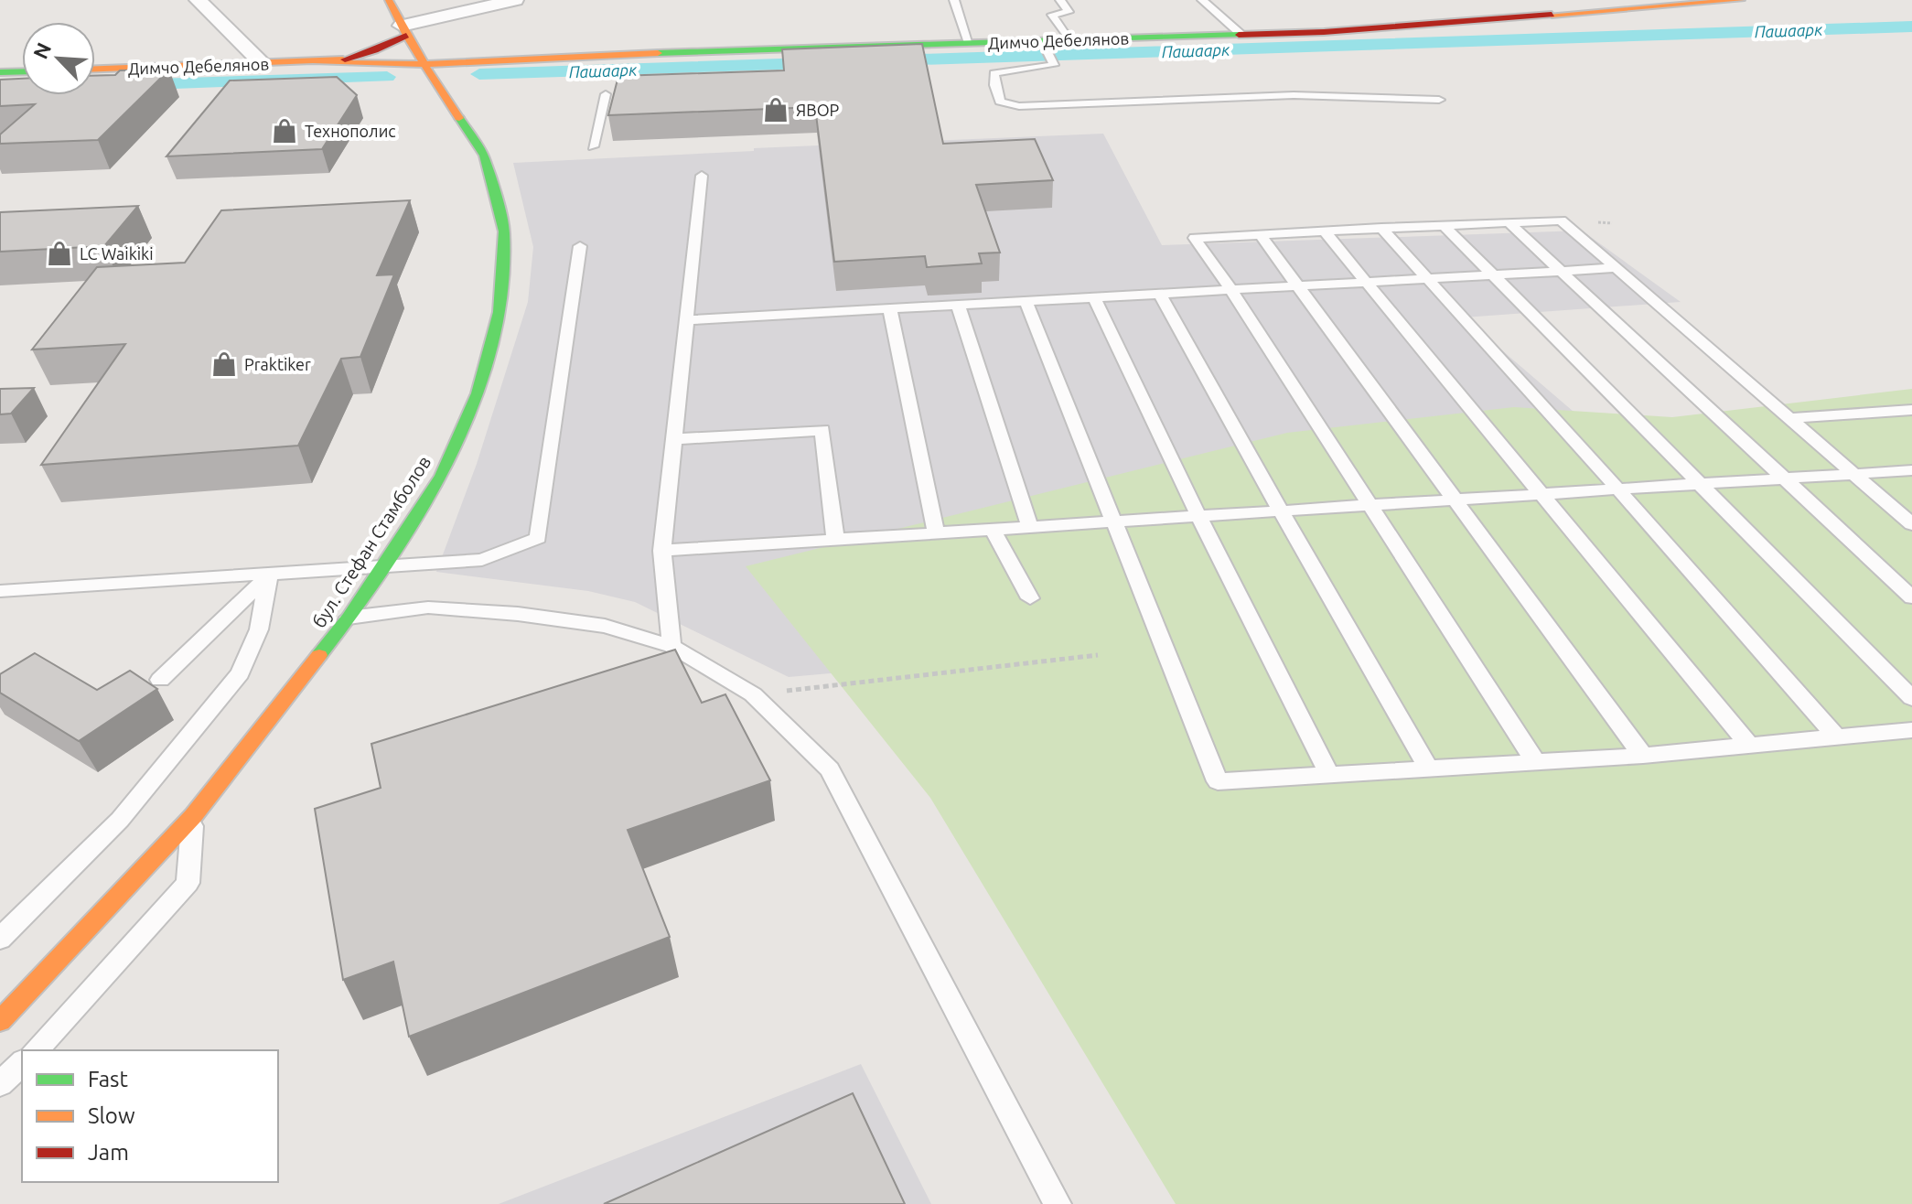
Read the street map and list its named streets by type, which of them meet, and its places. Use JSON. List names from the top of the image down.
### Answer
{
  "streets": {
    "street": ["Димчо Дебелянов", "бул. Стефан Стамболов"]
  },
  "crossings": [
    ["Димчо Дебелянов", "бул. Стефан Стамболов"]
  ],
  "water": ["Пашаарк"],
  "places": {
    "shop": [
      "ЯВОР",
      "Технополис",
      "LC Waikiki",
      "Praktiker"
    ]
  },
  "legend": ["Fast", "Slow", "Jam"],
  "north": "top left"
}
